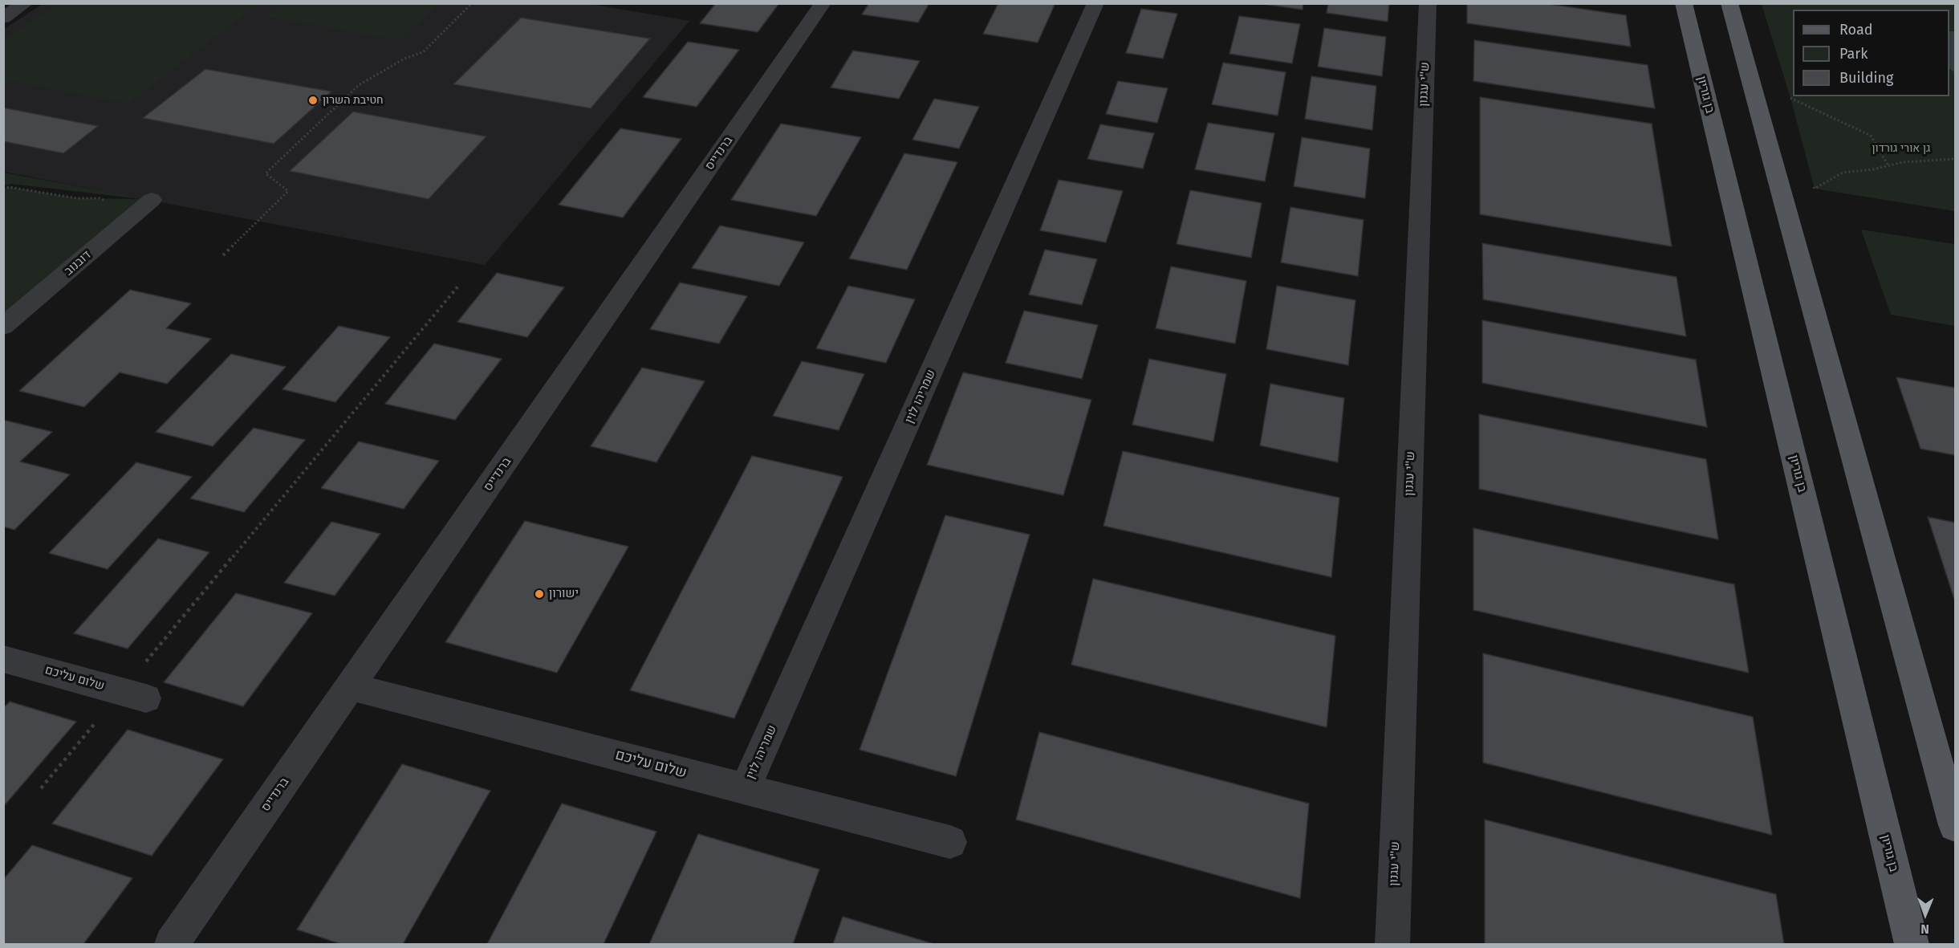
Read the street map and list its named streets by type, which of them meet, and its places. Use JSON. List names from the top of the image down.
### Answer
{
  "streets": {
    "main road": ["בן גוריון"],
    "street": [
      "ש''י עגנון",
      "ברנדייס",
      "דובנוב",
      "שמריהו לוין",
      "שלום עליכם"
    ]
  },
  "crossings": [
    ["ברנדייס", "שלום עליכם"],
    ["שמריהו לוין", "שלום עליכם"]
  ],
  "parks": ["גן אורי גורדון"],
  "places": ["חטיבת השרון", "ישורון"],
  "legend": ["Road", "Park", "Building"],
  "north": "bottom"
}
